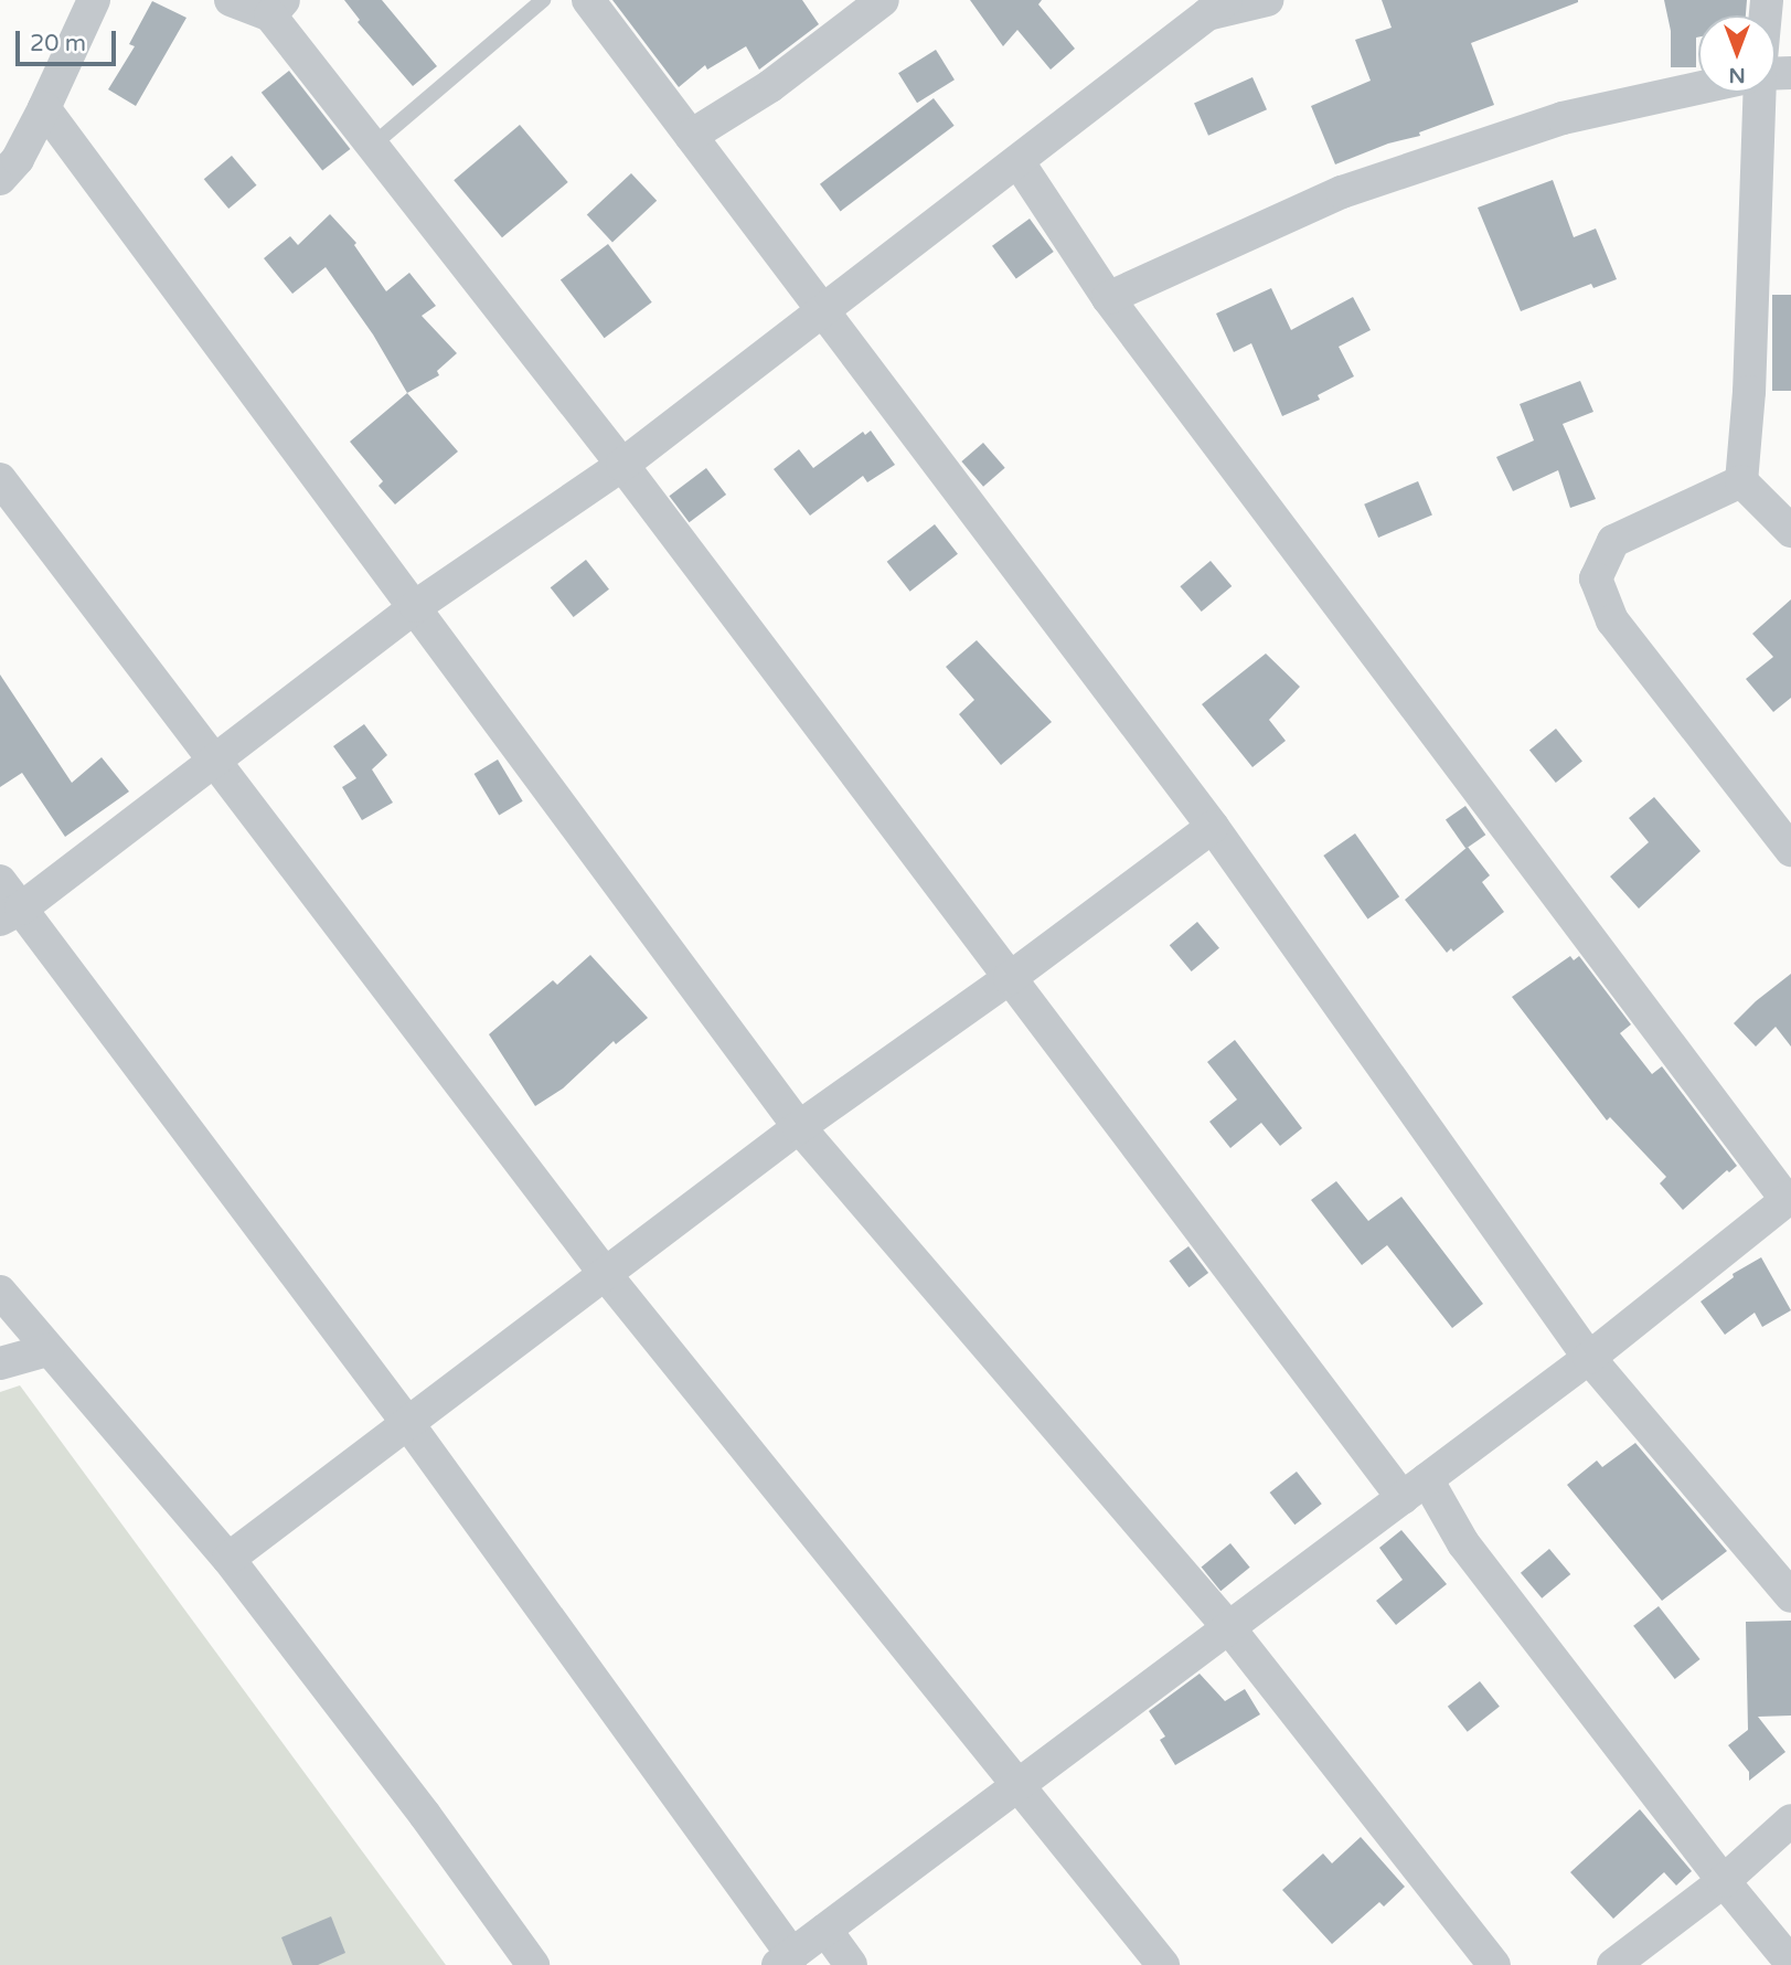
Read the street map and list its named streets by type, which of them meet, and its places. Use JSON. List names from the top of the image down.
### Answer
{
  "scale_bar": "20 m",
  "north": "bottom"
}
